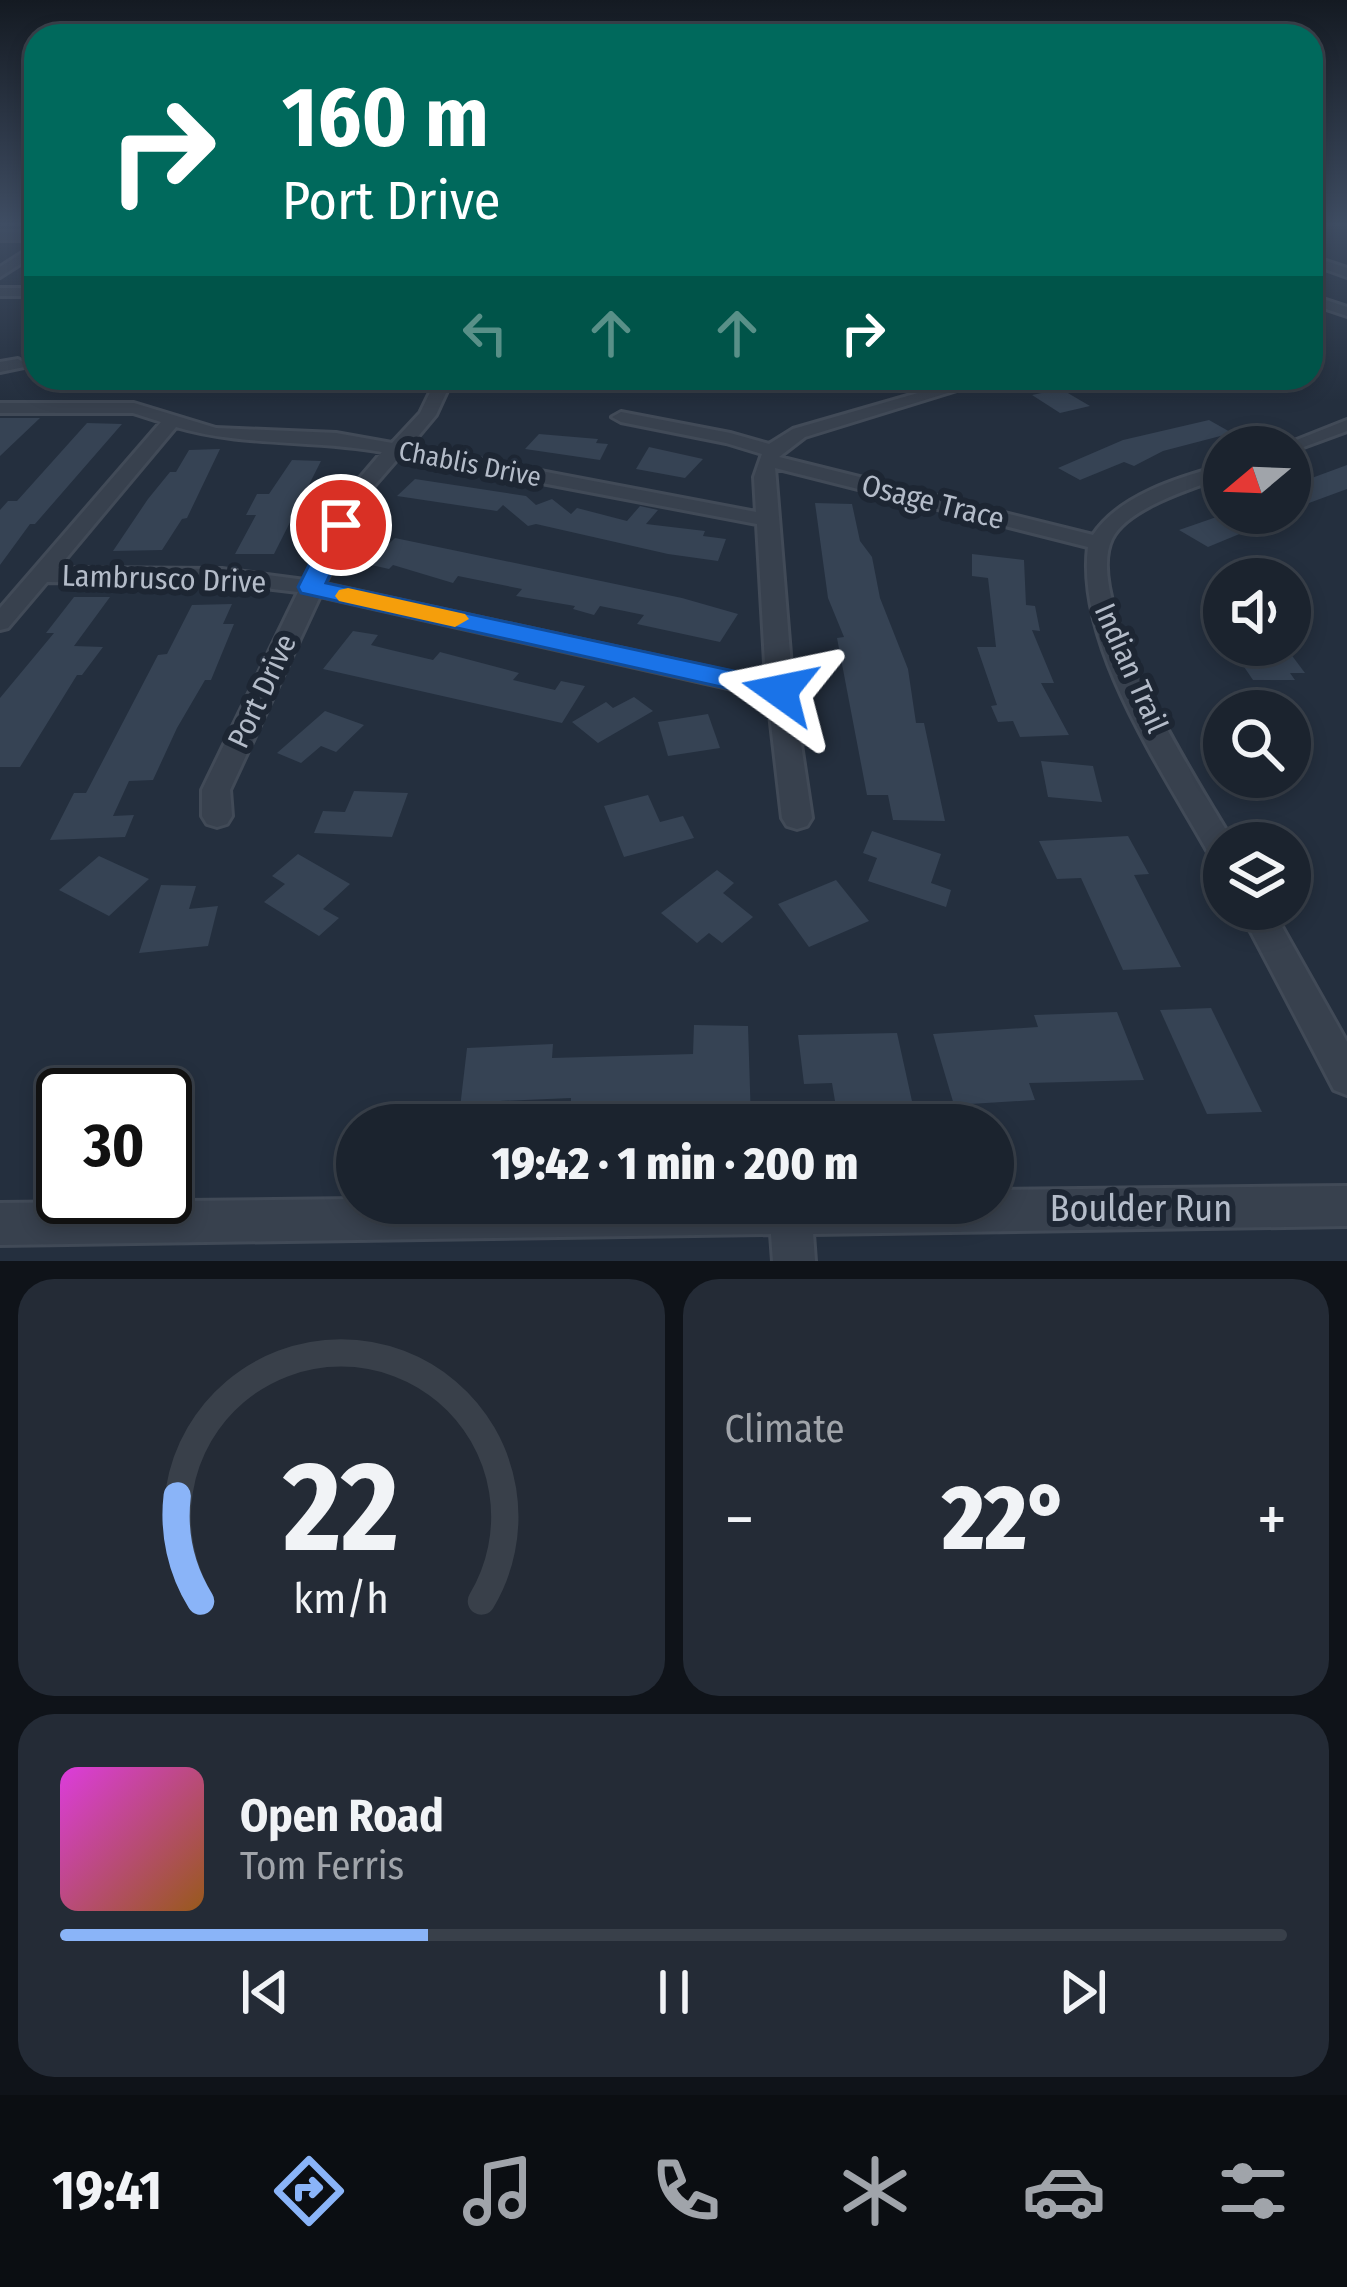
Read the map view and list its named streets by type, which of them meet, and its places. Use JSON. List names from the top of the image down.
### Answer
{
  "streets": {
    "street": [
      "Chablis Drive",
      "Osage Trace",
      "Lambrusco Drive",
      "Indian Trail",
      "Port Drive",
      "Boulder Run"
    ]
  },
  "crossings": [
    ["Chablis Drive", "Port Drive"],
    ["Osage Trace", "Indian Trail"],
    ["Lambrusco Drive", "Port Drive"]
  ],
  "north": "left",
  "page": {
    "turn": ["160 m", "Port Drive"],
    "limit": "30",
    "trip": "19:42 · 1 min · 200 m",
    "tile": "Climate",
    "heat": ["−", "22°", "+"],
    "song": ["Open Road", "Tom Ferris"],
    "tabs": "19:41",
    "gauge": ["22", "km/h"]
  }
}
